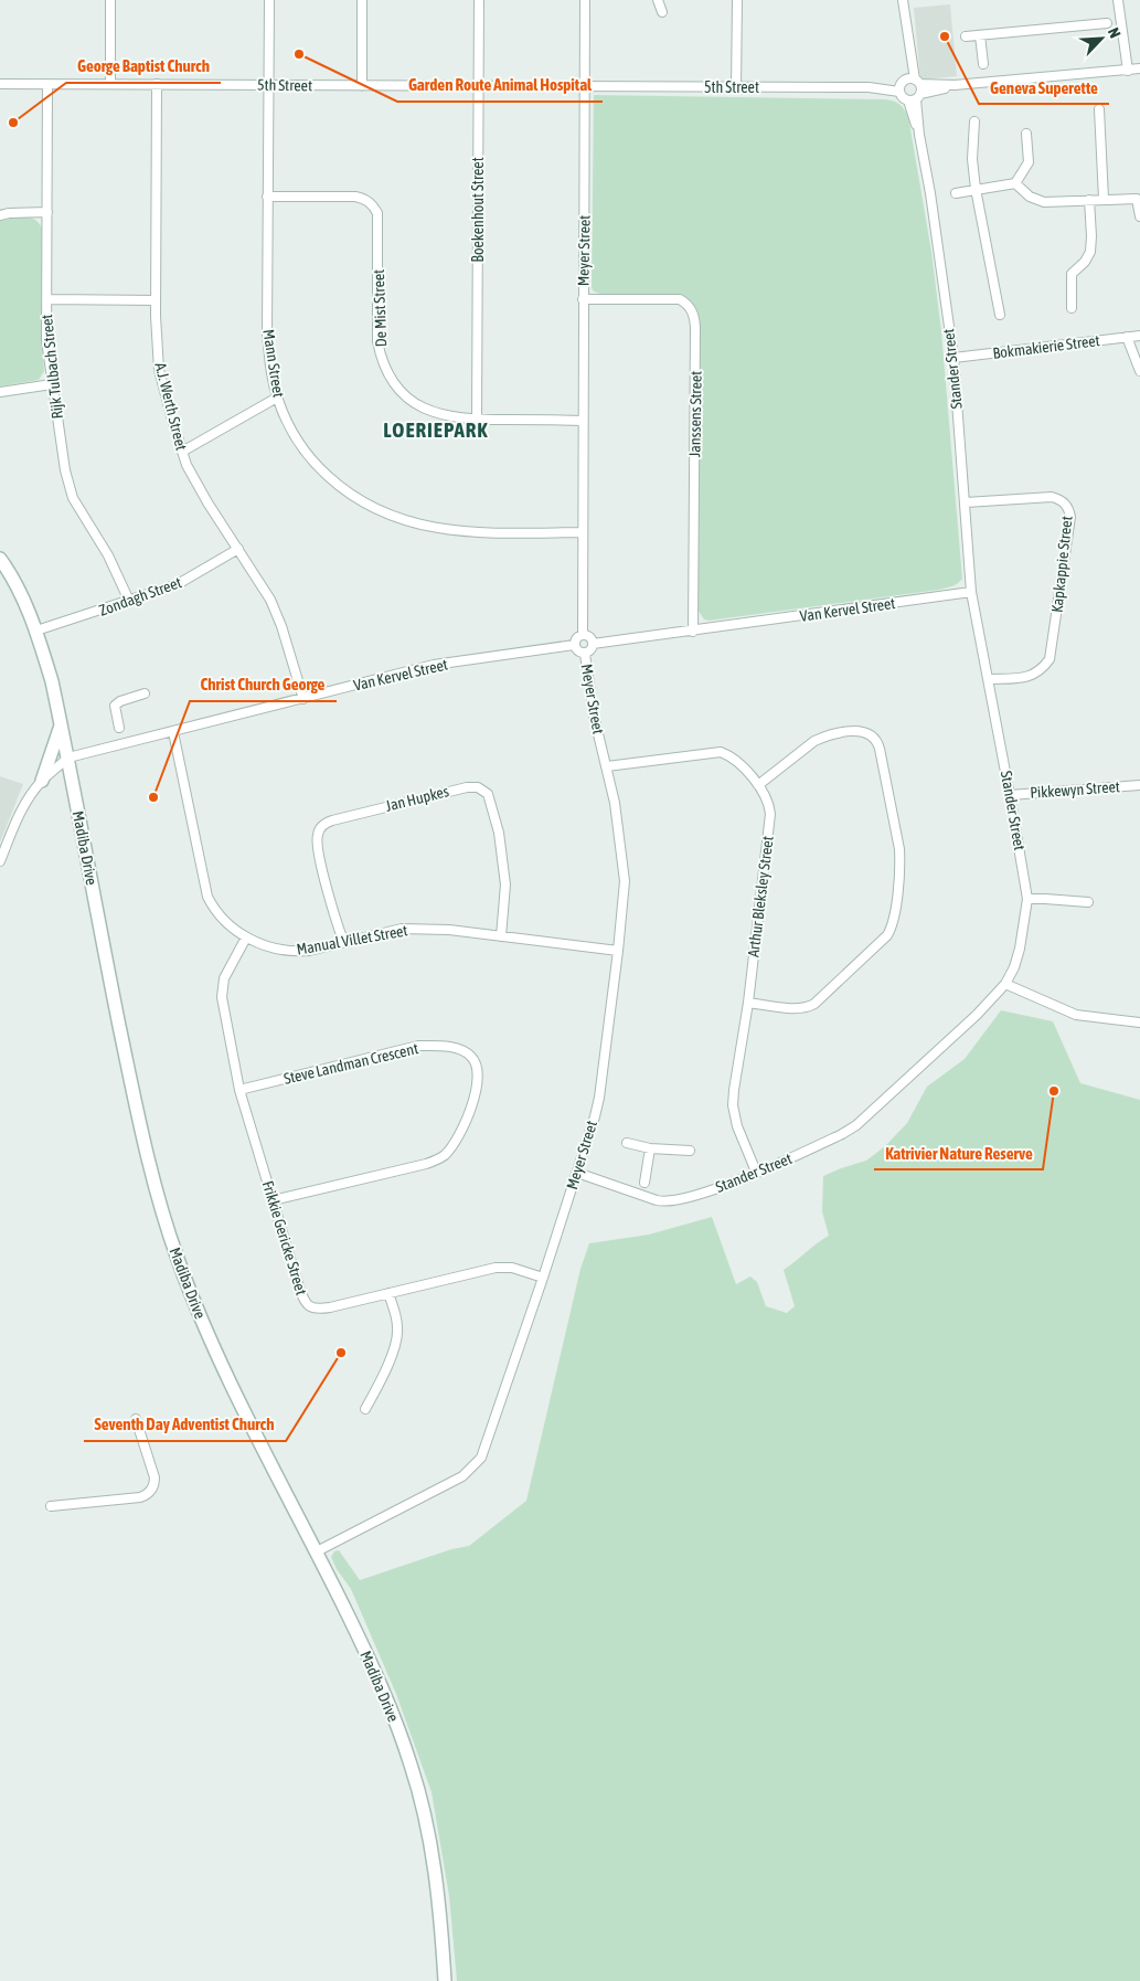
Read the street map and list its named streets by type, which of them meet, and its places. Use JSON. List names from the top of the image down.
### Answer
{
  "streets": {
    "street": [
      "5th Street",
      "Boekenhout Street",
      "Meyer Street",
      "De Mist Street",
      "Bokmakierie Street",
      "Mann Street",
      "Rijk Tulbach Street",
      "Stander Street",
      "A.J. Werth Street",
      "Janssens Street",
      "Kapkappie Street",
      "Zondagh Street",
      "Van Kervel Street",
      "Pikkewyn Street",
      "Jan Hupkes",
      "Madiba Drive",
      "Arthur Bleksley Street",
      "Manual Villet Street",
      "Steve Landman Crescent",
      "Frikkie Gericke Street"
    ]
  },
  "crossings": [
    ["5th Street", "Boekenhout Street"],
    ["5th Street", "Meyer Street"],
    ["5th Street", "Mann Street"],
    ["5th Street", "Rijk Tulbach Street"],
    ["5th Street", "Stander Street"],
    ["5th Street", "A.J. Werth Street"],
    ["Boekenhout Street", "De Mist Street"],
    ["Meyer Street", "De Mist Street"],
    ["Meyer Street", "Mann Street"],
    ["Meyer Street", "Stander Street"],
    ["Meyer Street", "Janssens Street"],
    ["Meyer Street", "Van Kervel Street"],
    ["Meyer Street", "Madiba Drive"],
    ["Meyer Street", "Arthur Bleksley Street"],
    ["Meyer Street", "Manual Villet Street"],
    ["Meyer Street", "Frikkie Gericke Street"],
    ["De Mist Street", "Mann Street"],
    ["Bokmakierie Street", "Stander Street"],
    ["Rijk Tulbach Street", "Zondagh Street"],
    ["Stander Street", "Kapkappie Street"],
    ["Stander Street", "Van Kervel Street"],
    ["Stander Street", "Pikkewyn Street"],
    ["Stander Street", "Arthur Bleksley Street"],
    ["A.J. Werth Street", "Zondagh Street"],
    ["A.J. Werth Street", "Van Kervel Street"],
    ["Janssens Street", "Van Kervel Street"],
    ["Zondagh Street", "Madiba Drive"],
    ["Van Kervel Street", "Madiba Drive"],
    ["Van Kervel Street", "Manual Villet Street"],
    ["Jan Hupkes", "Manual Villet Street"],
    ["Manual Villet Street", "Frikkie Gericke Street"],
    ["Steve Landman Crescent", "Frikkie Gericke Street"]
  ],
  "districts": ["LOERIEPARK"],
  "places": [
    "Geneva Superette",
    "Garden Route Animal Hospital",
    "George Baptist Church",
    "Christ Church George",
    "Katrivier Nature Reserve",
    "Seventh Day Adventist Church"
  ],
  "north": "top right"
}
